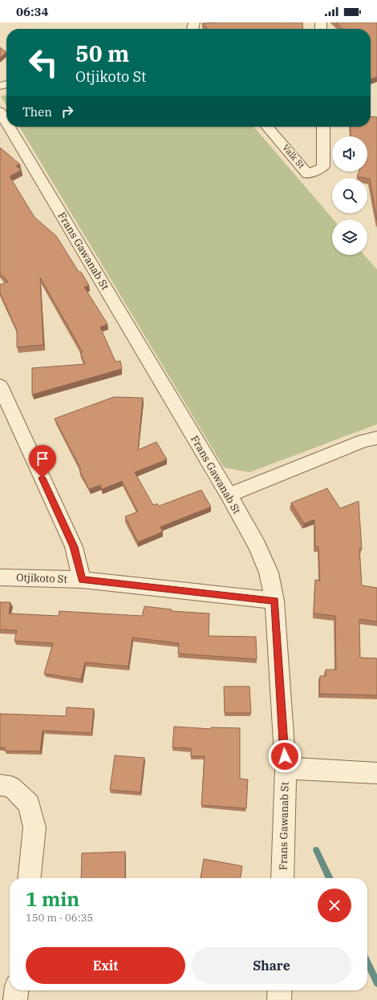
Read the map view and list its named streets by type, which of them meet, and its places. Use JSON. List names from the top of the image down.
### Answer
{
  "streets": {
    "street": ["Valk St", "Frans Gawanab St", "Otjikoto St"]
  },
  "crossings": [
    ["Frans Gawanab St", "Otjikoto St"]
  ],
  "page": {
    "status": "06:34",
    "turn": ["50 m", "Otjikoto St"],
    "then": "Then",
    "heading": ["1 min", "150 m · 06:35"],
    "buttons": ["Exit", "Share"]
  }
}
